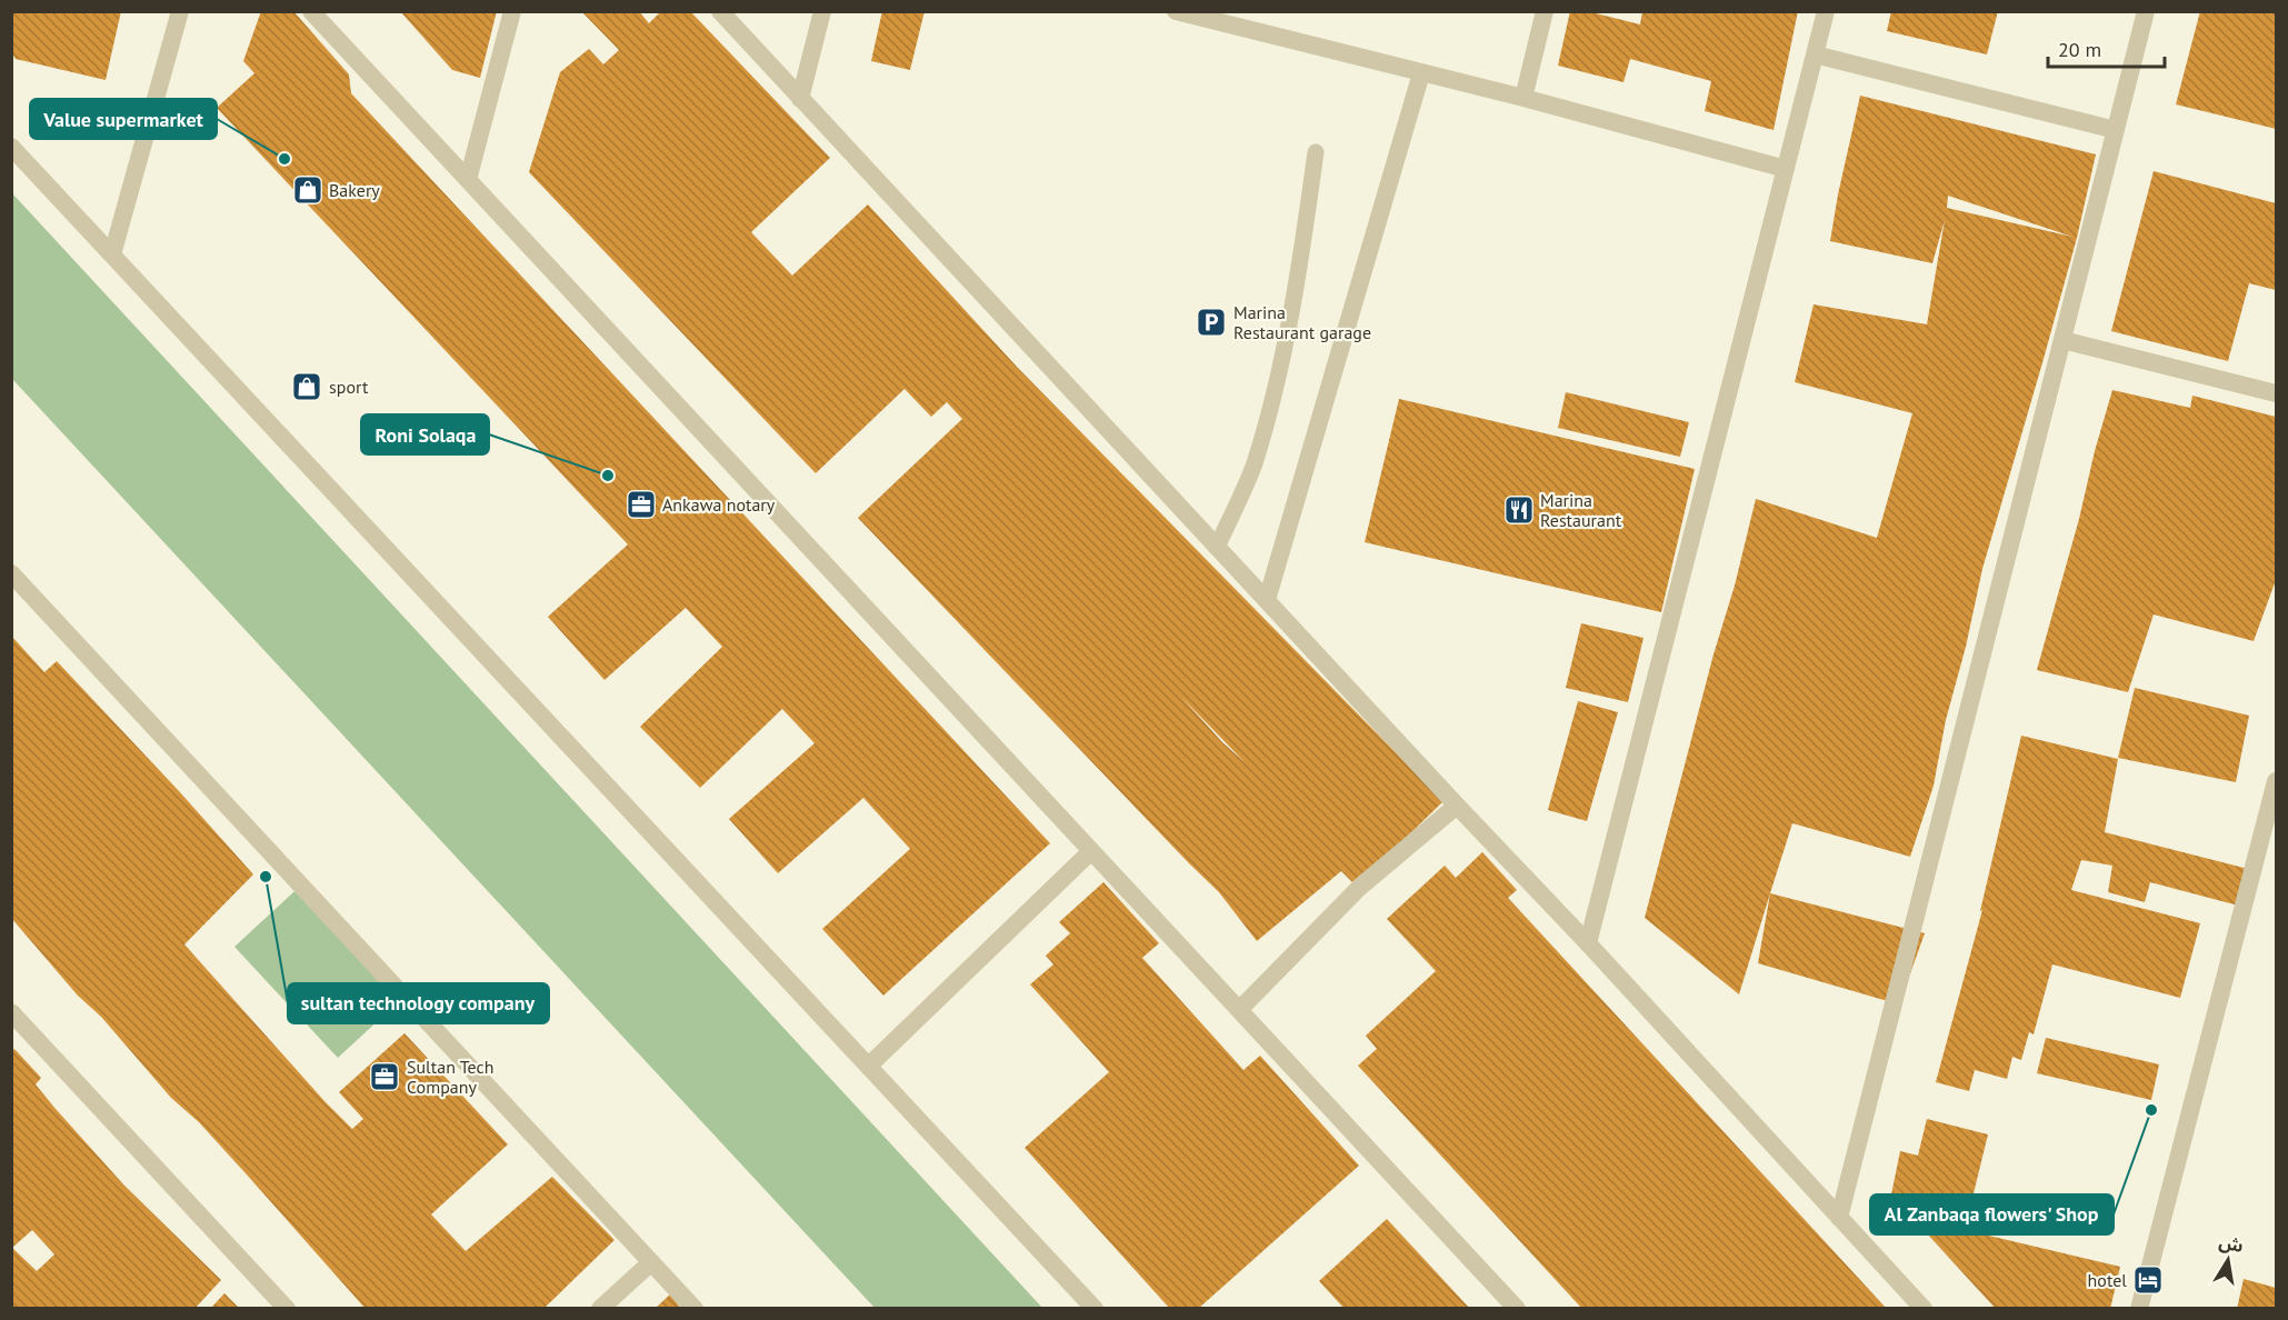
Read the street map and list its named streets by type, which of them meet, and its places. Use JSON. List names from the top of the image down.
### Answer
{
  "places": {
    "other": [
      "Value supermarket",
      "Roni Solaqa",
      "sultan technology company",
      "Al Zanbaqa flowers' Shop"
    ],
    "shop": ["Bakery", "sport"],
    "parking": ["Marina Restaurant garage"],
    "office": ["Ankawa notary", "Sultan Tech Company"],
    "restaurant": ["Marina Restaurant"],
    "hotel": ["hotel"]
  },
  "scale_bar": "20 m",
  "north": "top"
}
